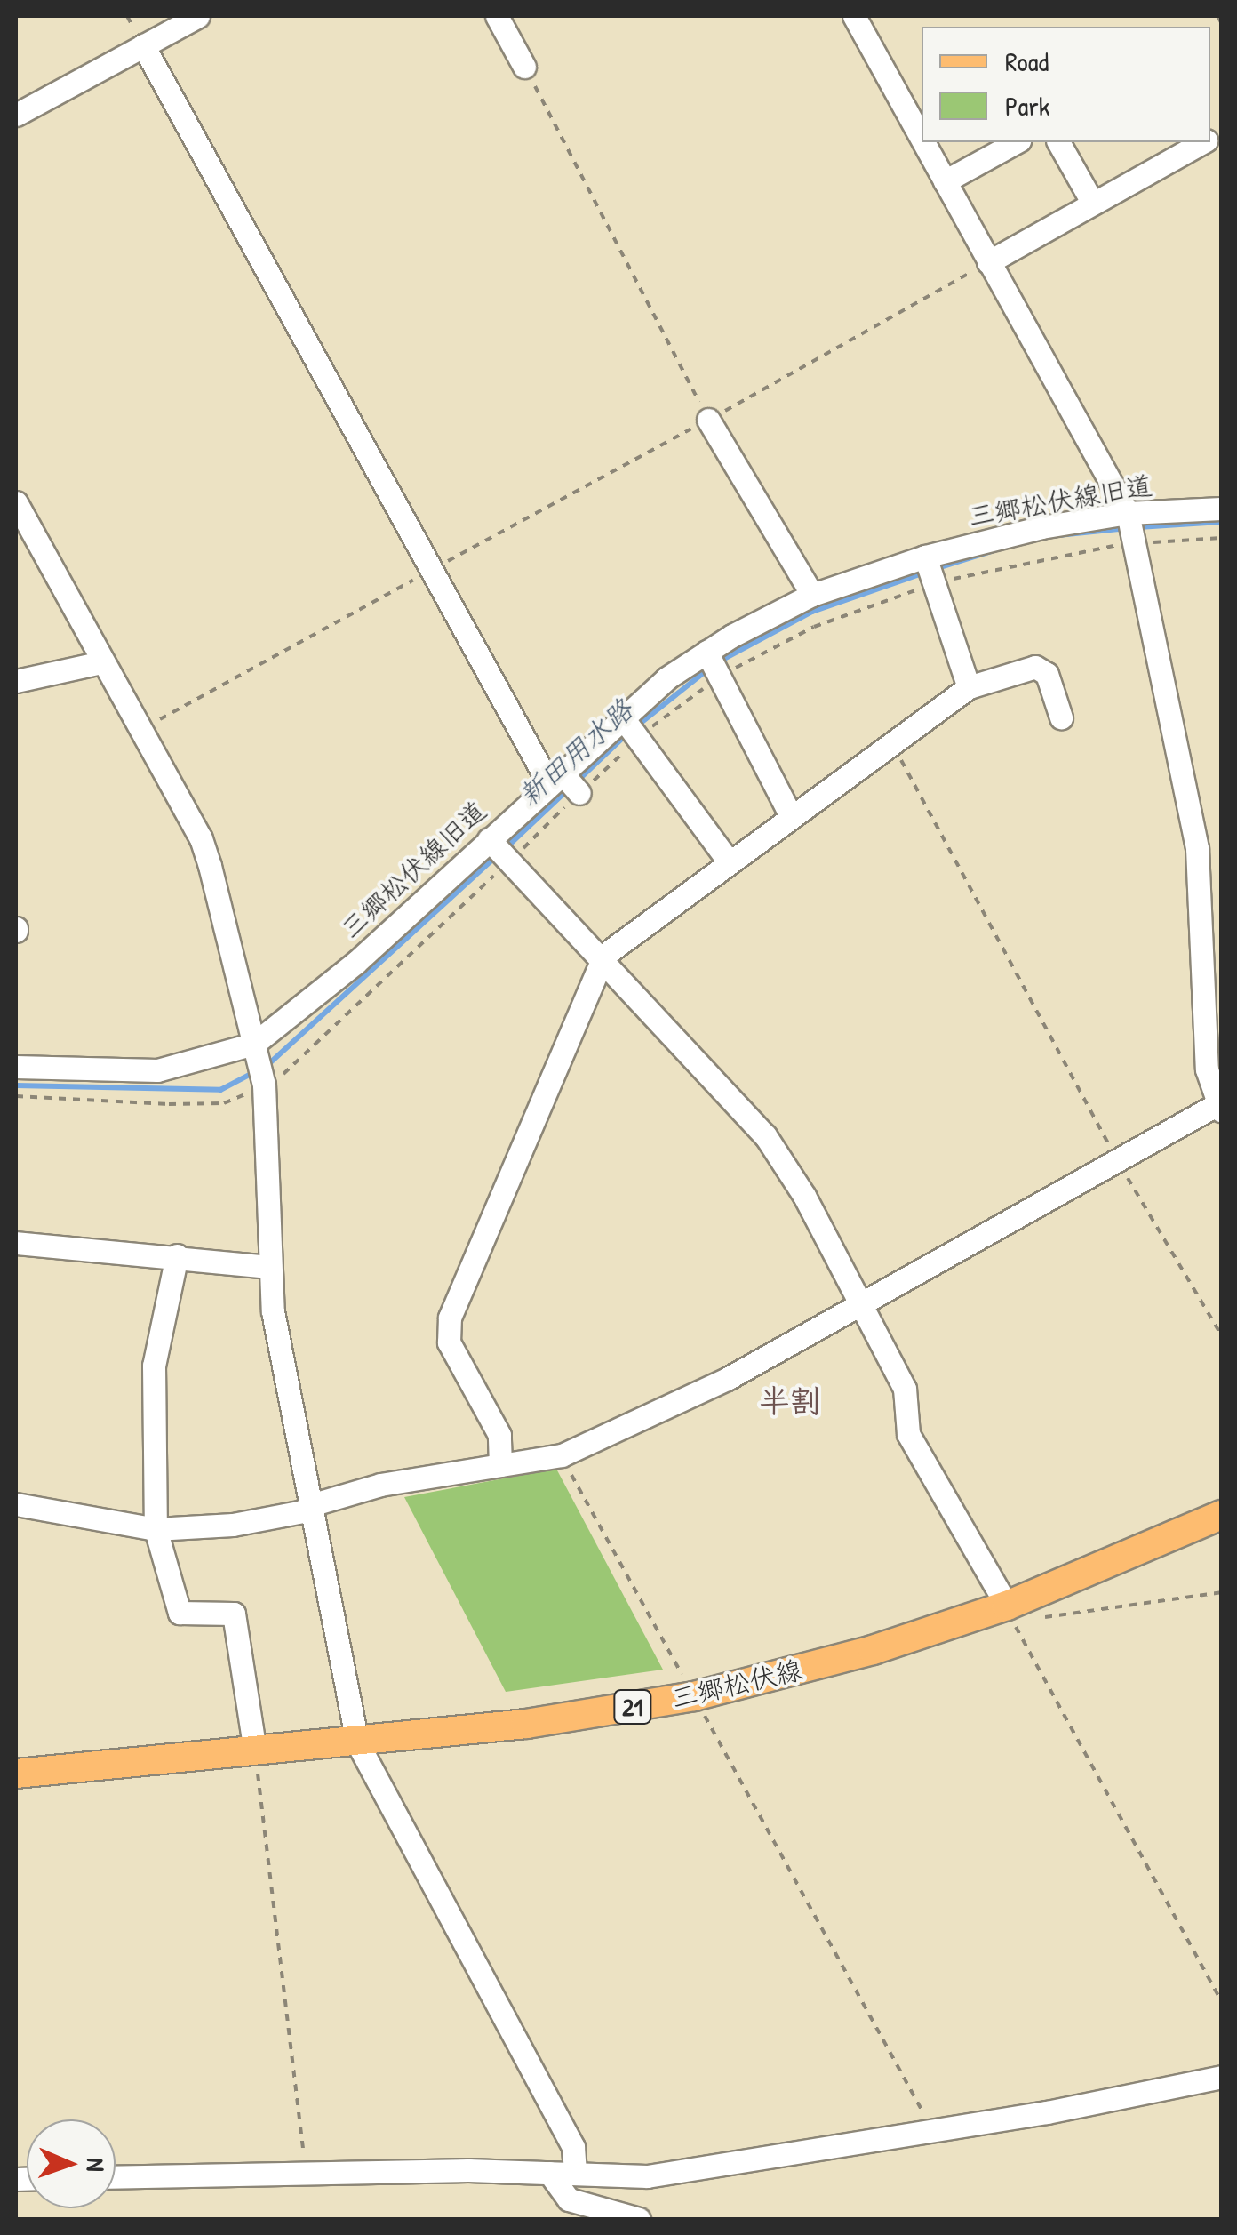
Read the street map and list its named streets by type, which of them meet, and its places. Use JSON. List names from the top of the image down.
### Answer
{
  "streets": {
    "main road": ["三郷松伏線", "21"],
    "street": ["三郷松伏線旧道"]
  },
  "districts": ["半割"],
  "water": ["新田用水路"],
  "legend": ["Road", "Park"],
  "north": "right"
}
